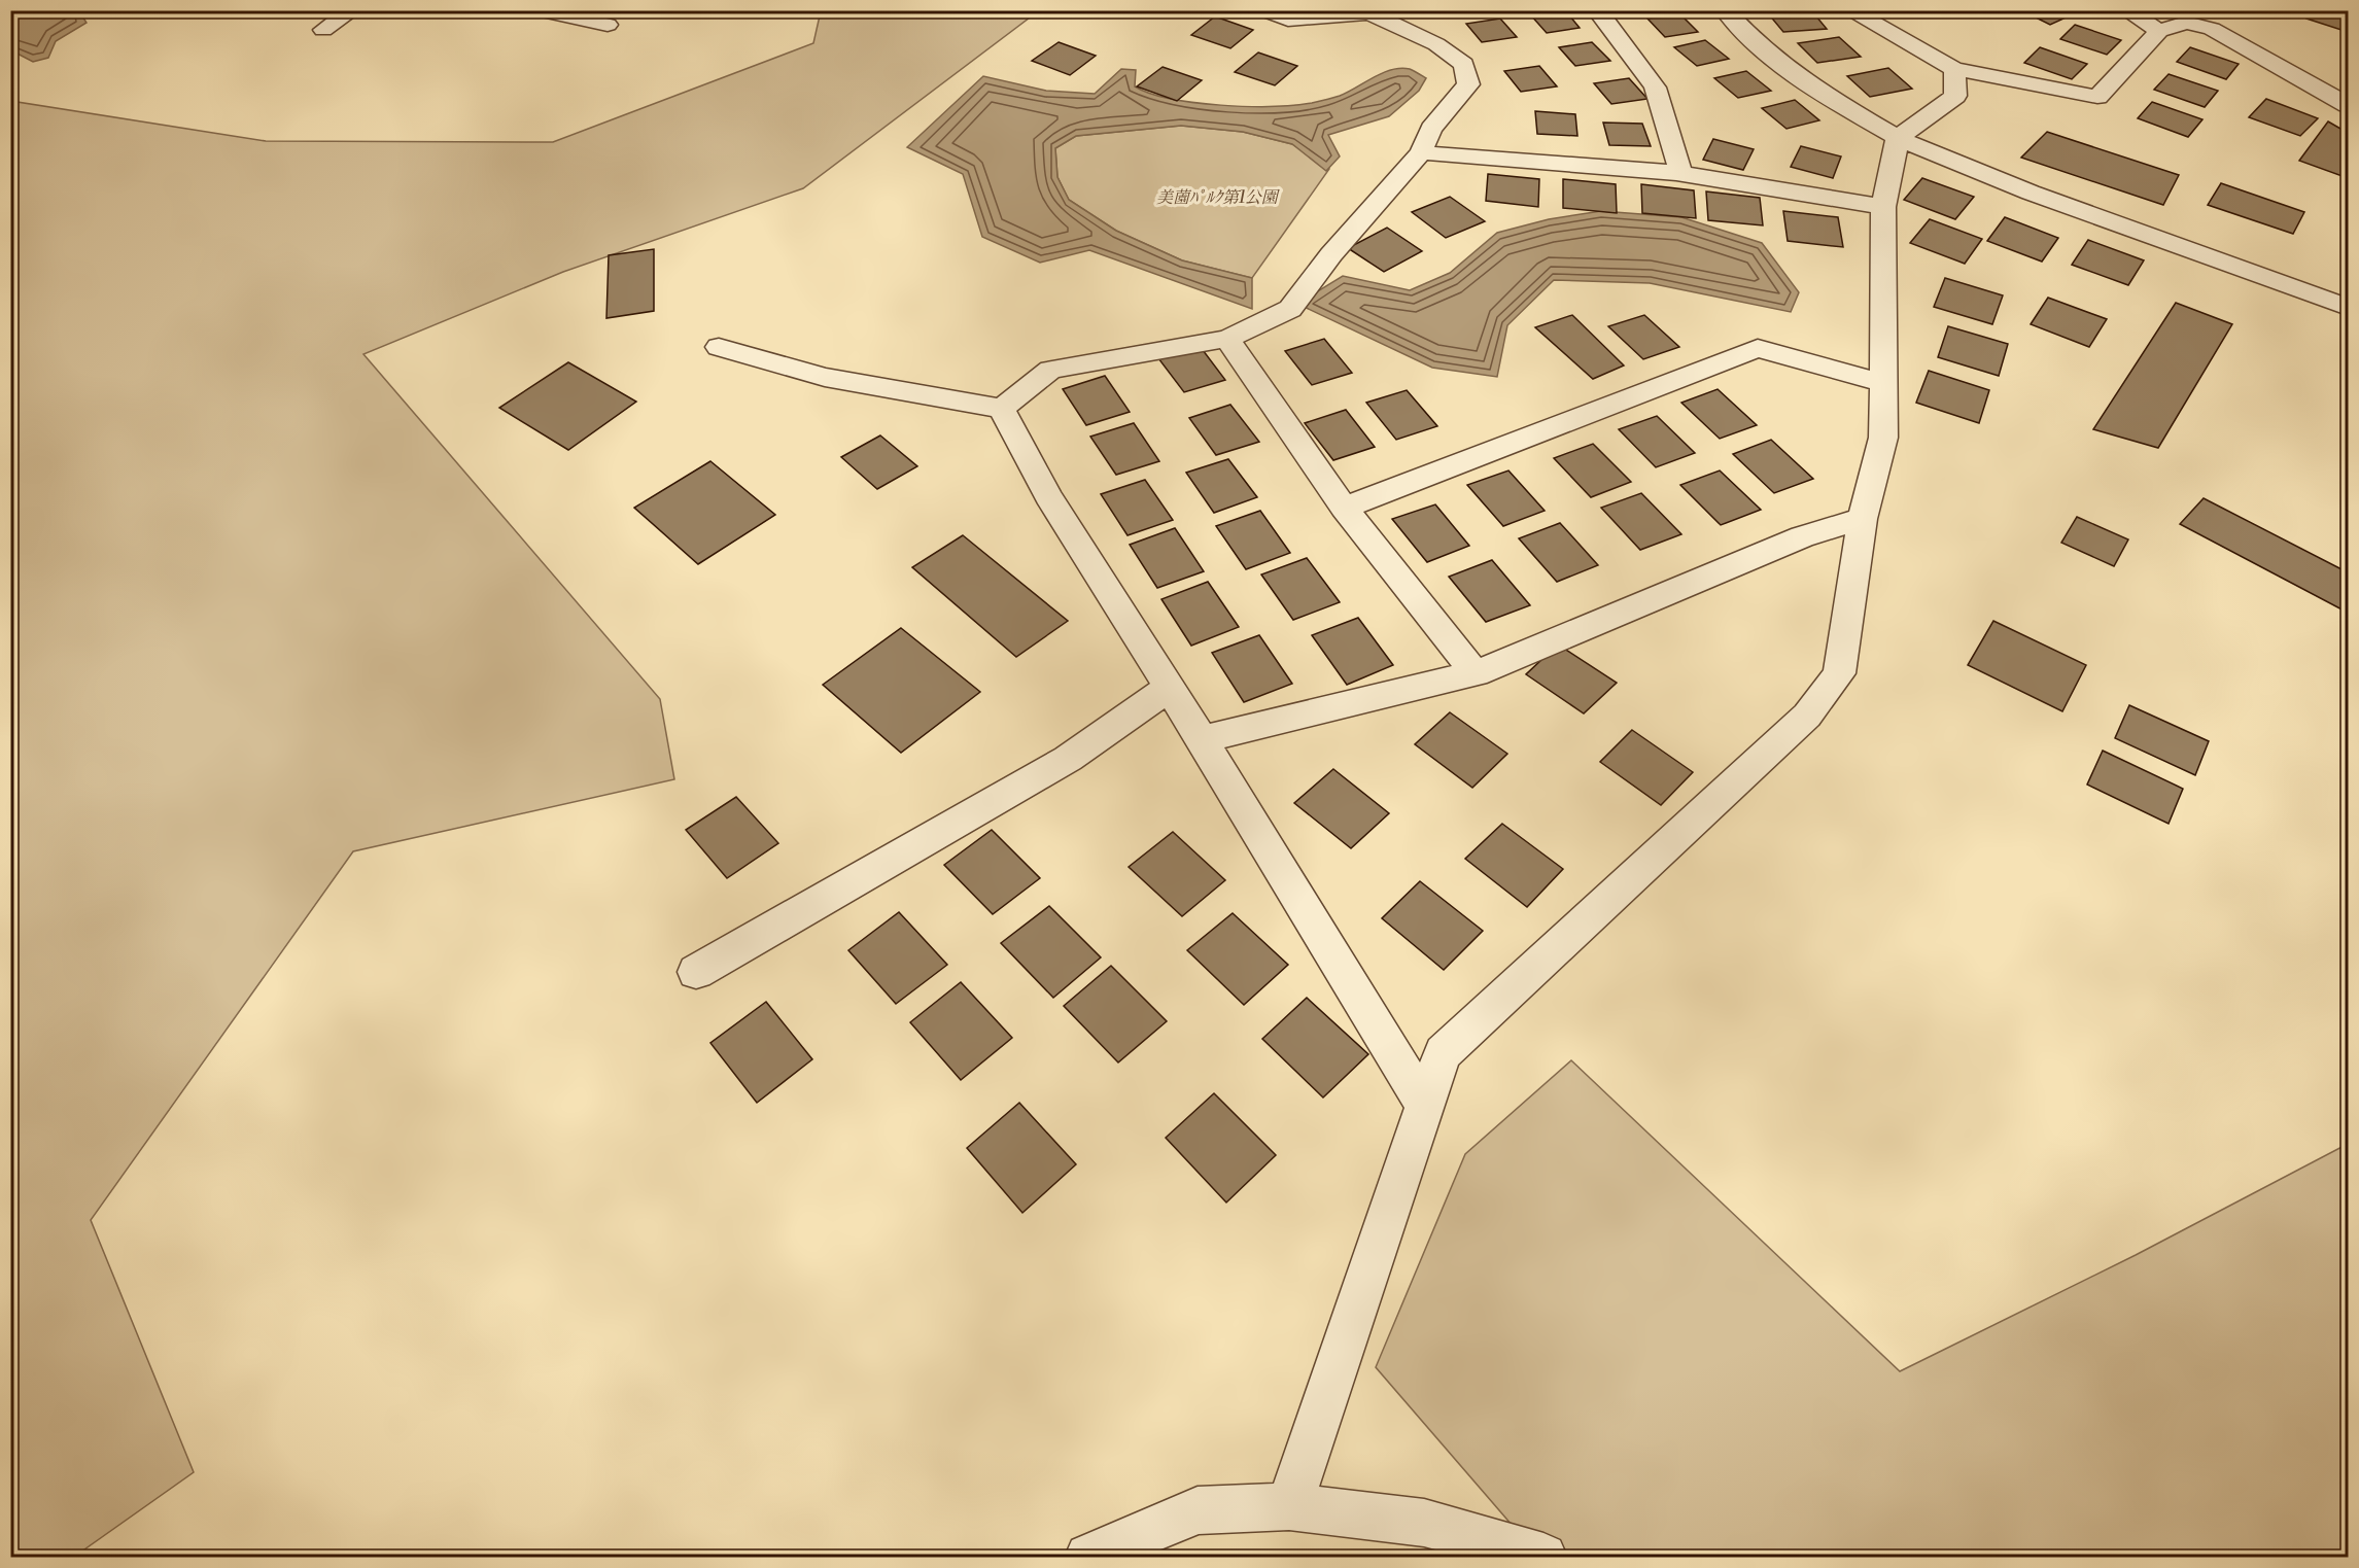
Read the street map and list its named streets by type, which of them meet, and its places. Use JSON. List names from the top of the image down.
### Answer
{
  "parks": ["美薗ﾊﾟﾙｸ第1公園"]
}
